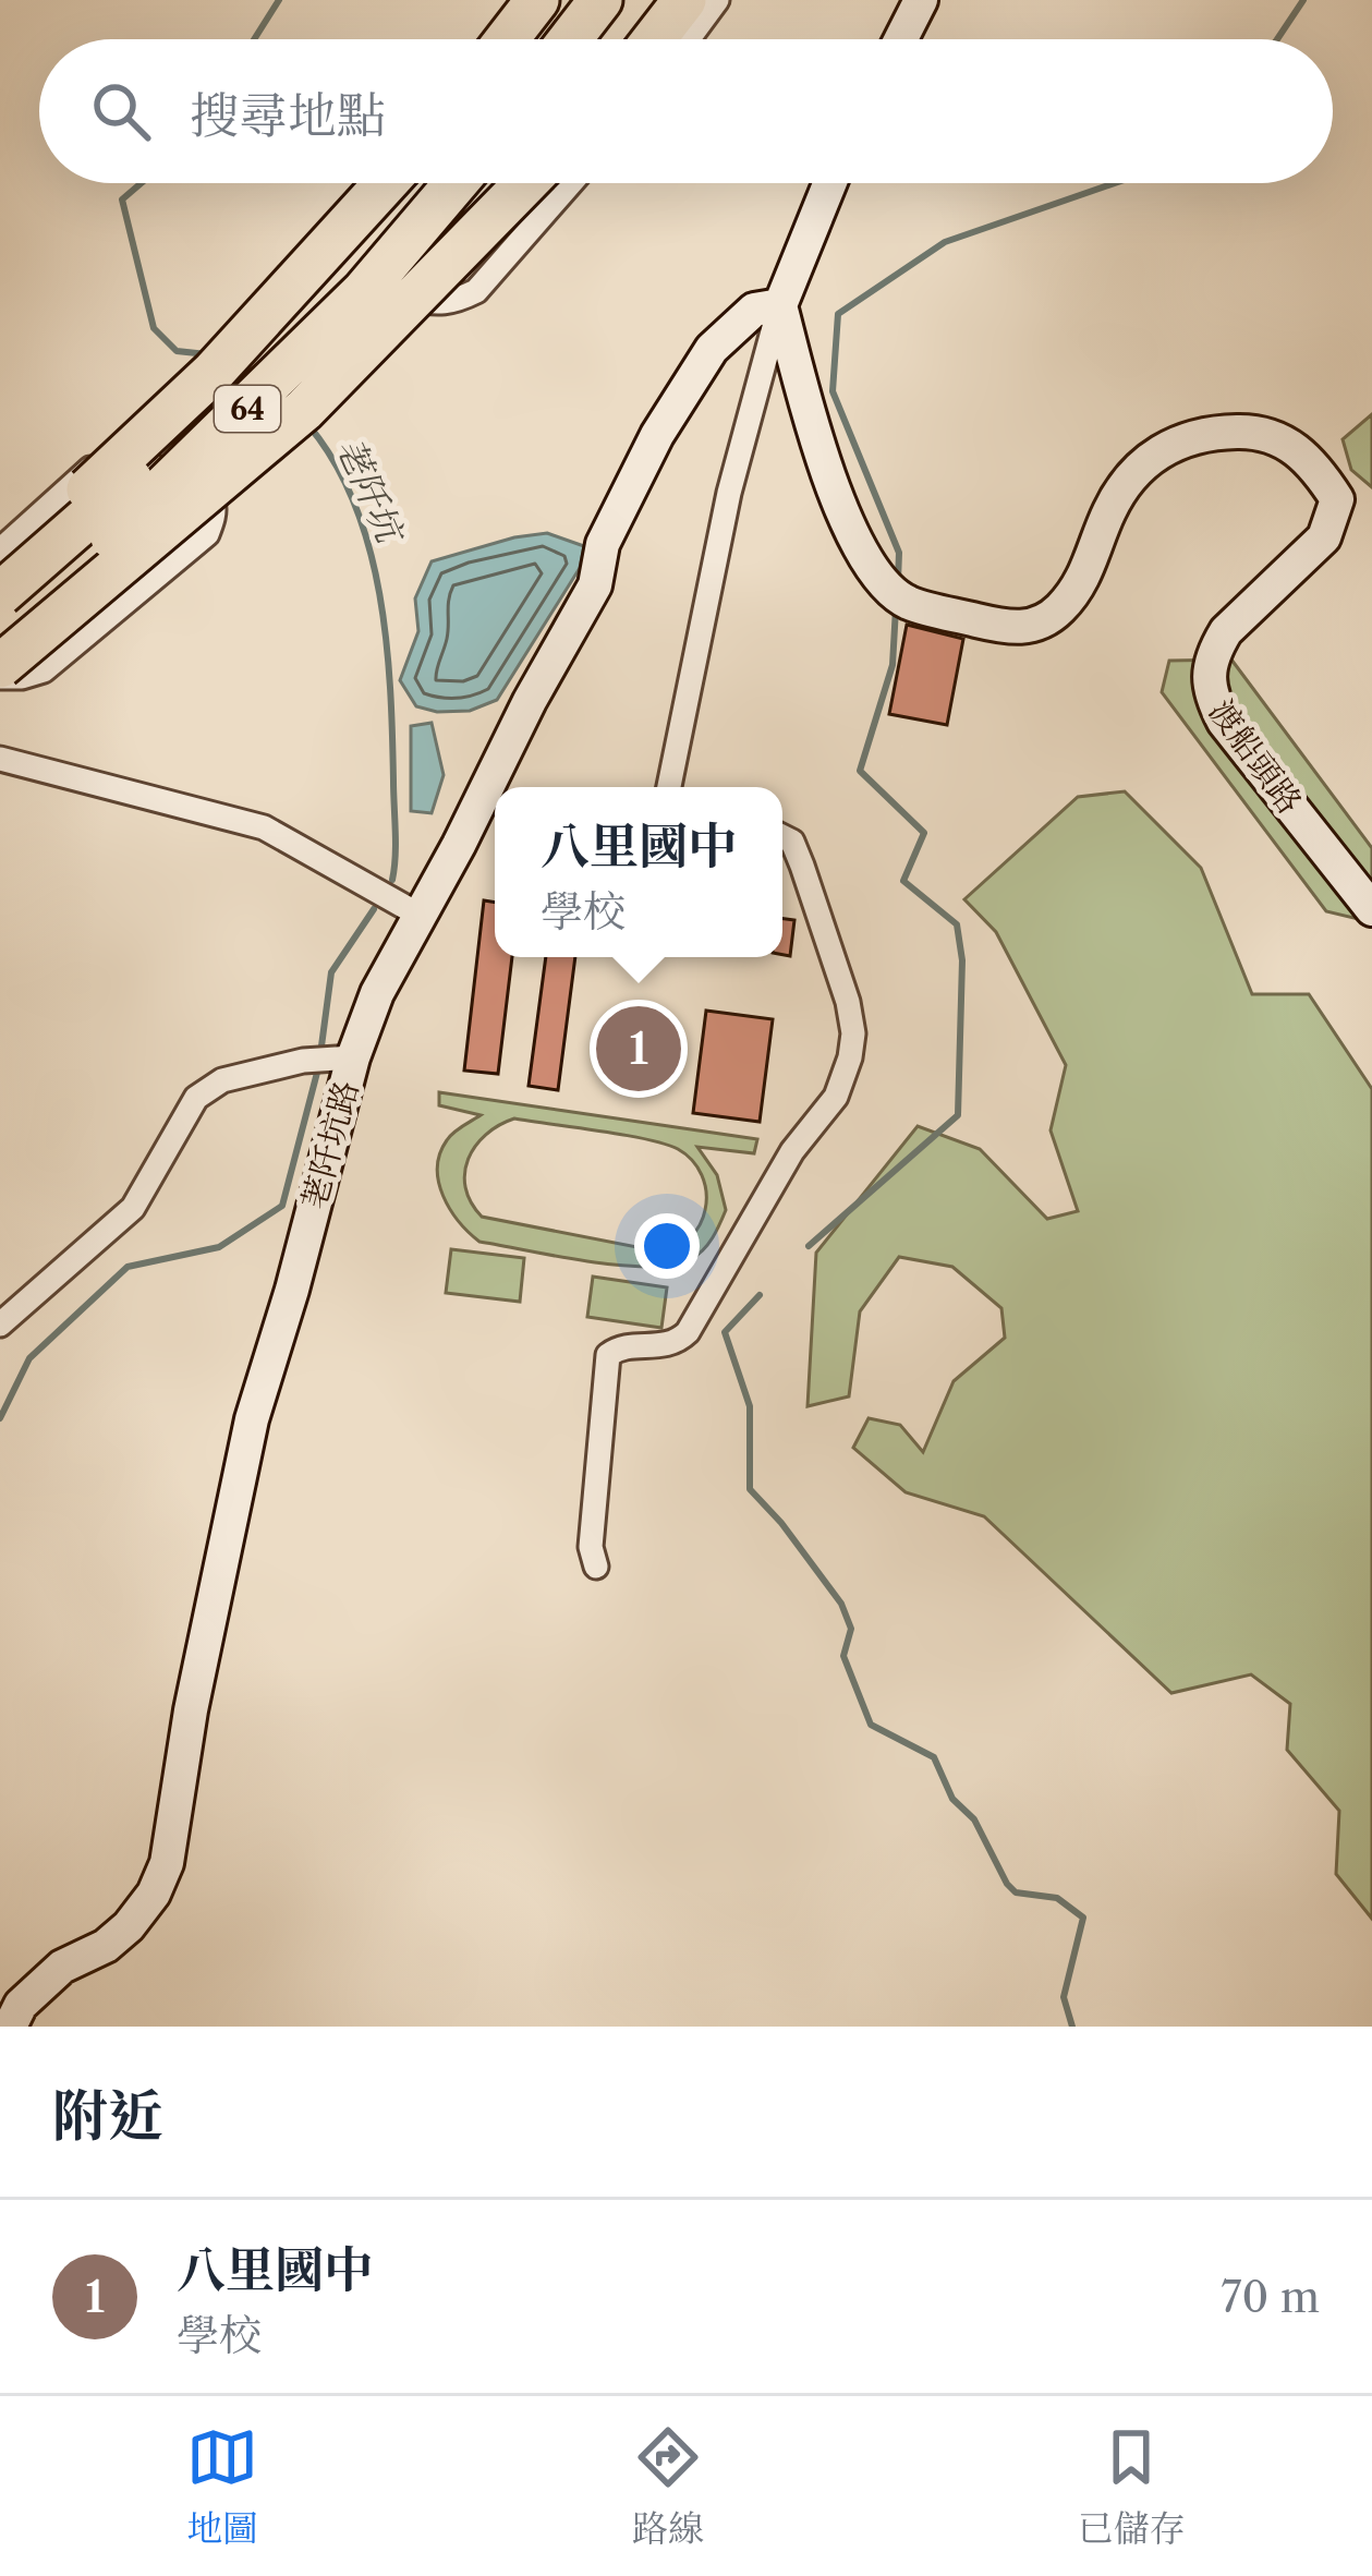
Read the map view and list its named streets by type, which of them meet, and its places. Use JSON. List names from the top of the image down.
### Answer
{
  "streets": {
    "highway": ["64"],
    "street": ["渡船頭路", "荖阡坑路"]
  },
  "crossings": [
    ["渡船頭路", "荖阡坑路"]
  ],
  "water": ["荖阡坑"],
  "page": {
    "search": "搜尋地點",
    "popup": ["八里國中", "學校"],
    "pins": "1",
    "heading": "附近",
    "list": [
      {
        "mark": "1",
        "name": "八里國中",
        "note": "學校",
        "value": "70 m"
      }
    ],
    "nav": ["地圖", "路線", "已儲存"]
  }
}
